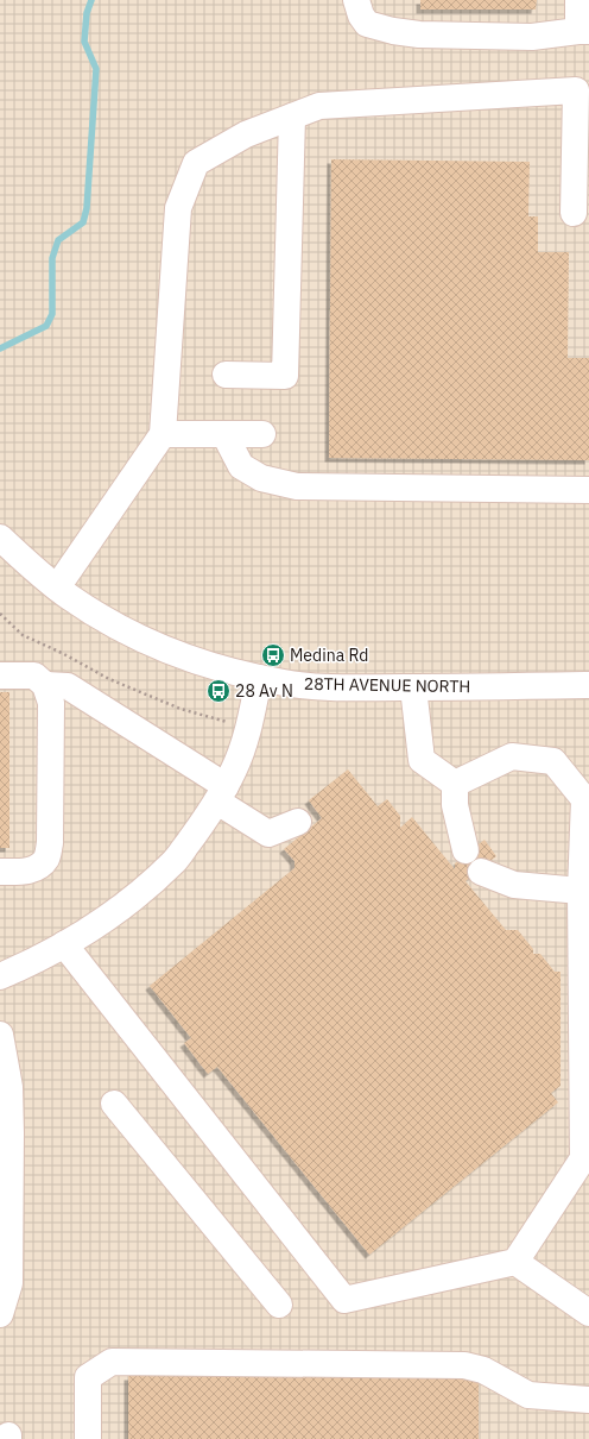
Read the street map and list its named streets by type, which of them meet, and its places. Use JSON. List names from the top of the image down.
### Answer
{
  "streets": {
    "street": ["28TH AVENUE NORTH"]
  },
  "places": {
    "bus stop": ["Medina Rd", "28 Av N"]
  }
}
